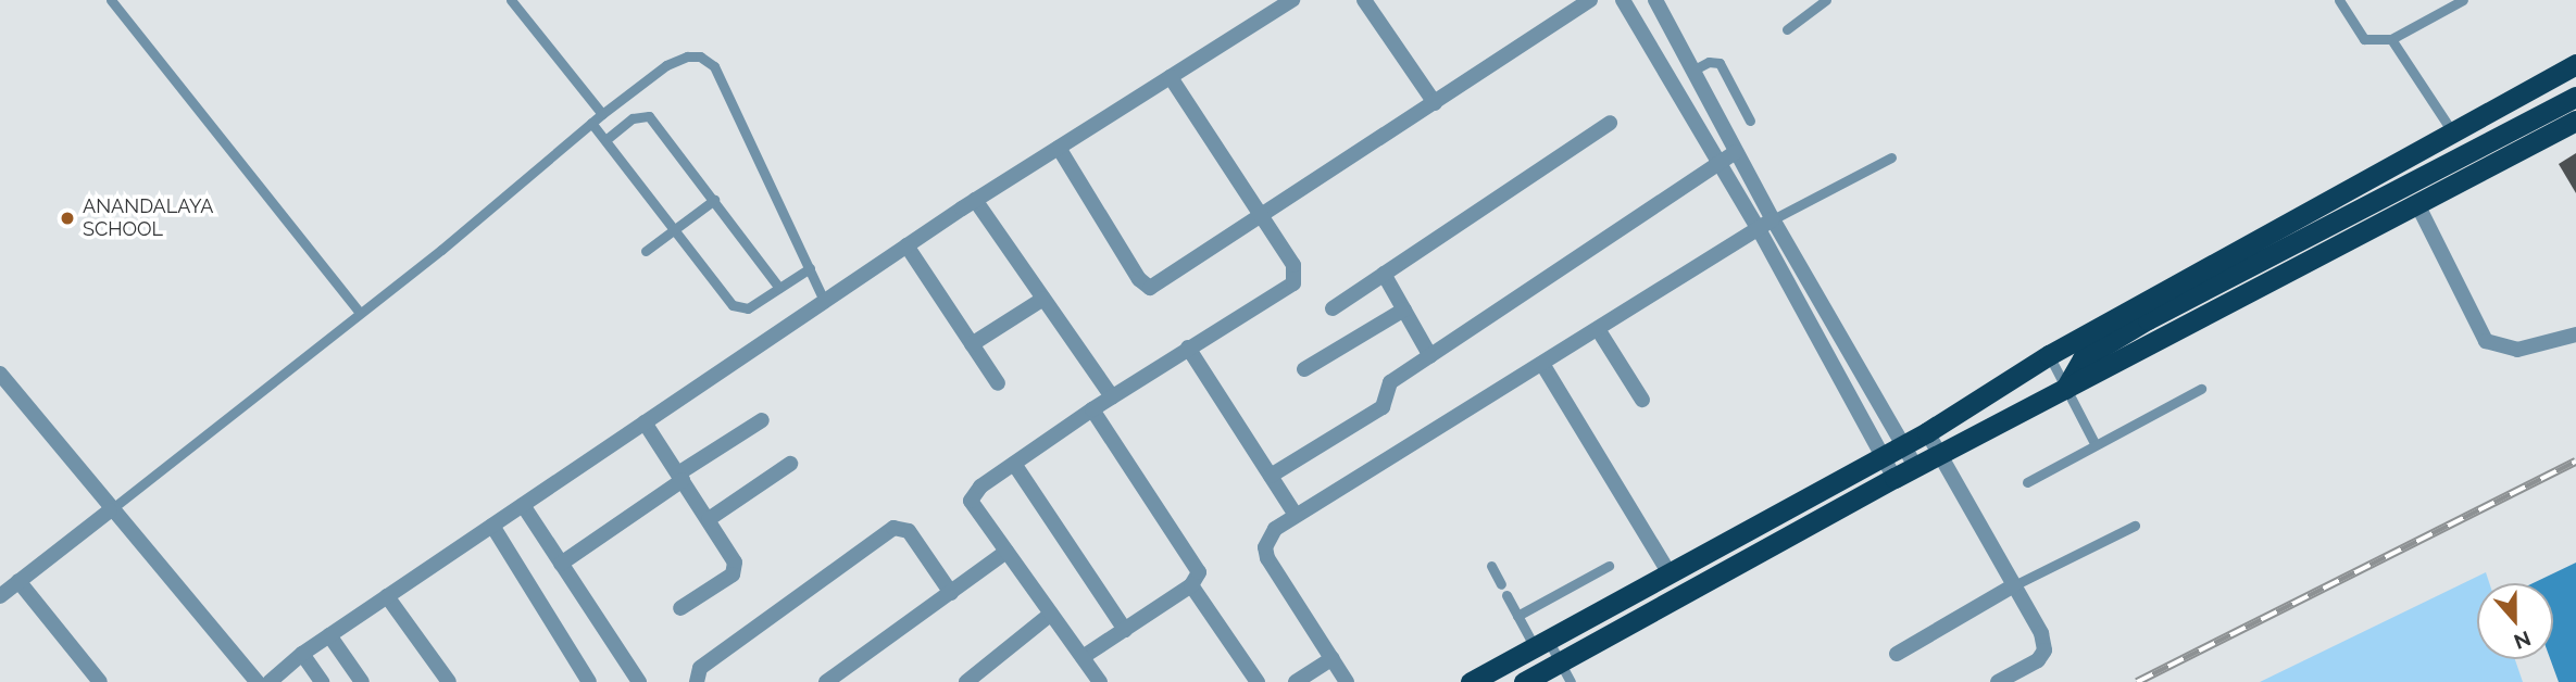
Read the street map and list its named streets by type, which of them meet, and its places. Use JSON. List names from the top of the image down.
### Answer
{
  "places": ["ANANDALAYA SCHOOL"],
  "north": "bottom"
}
